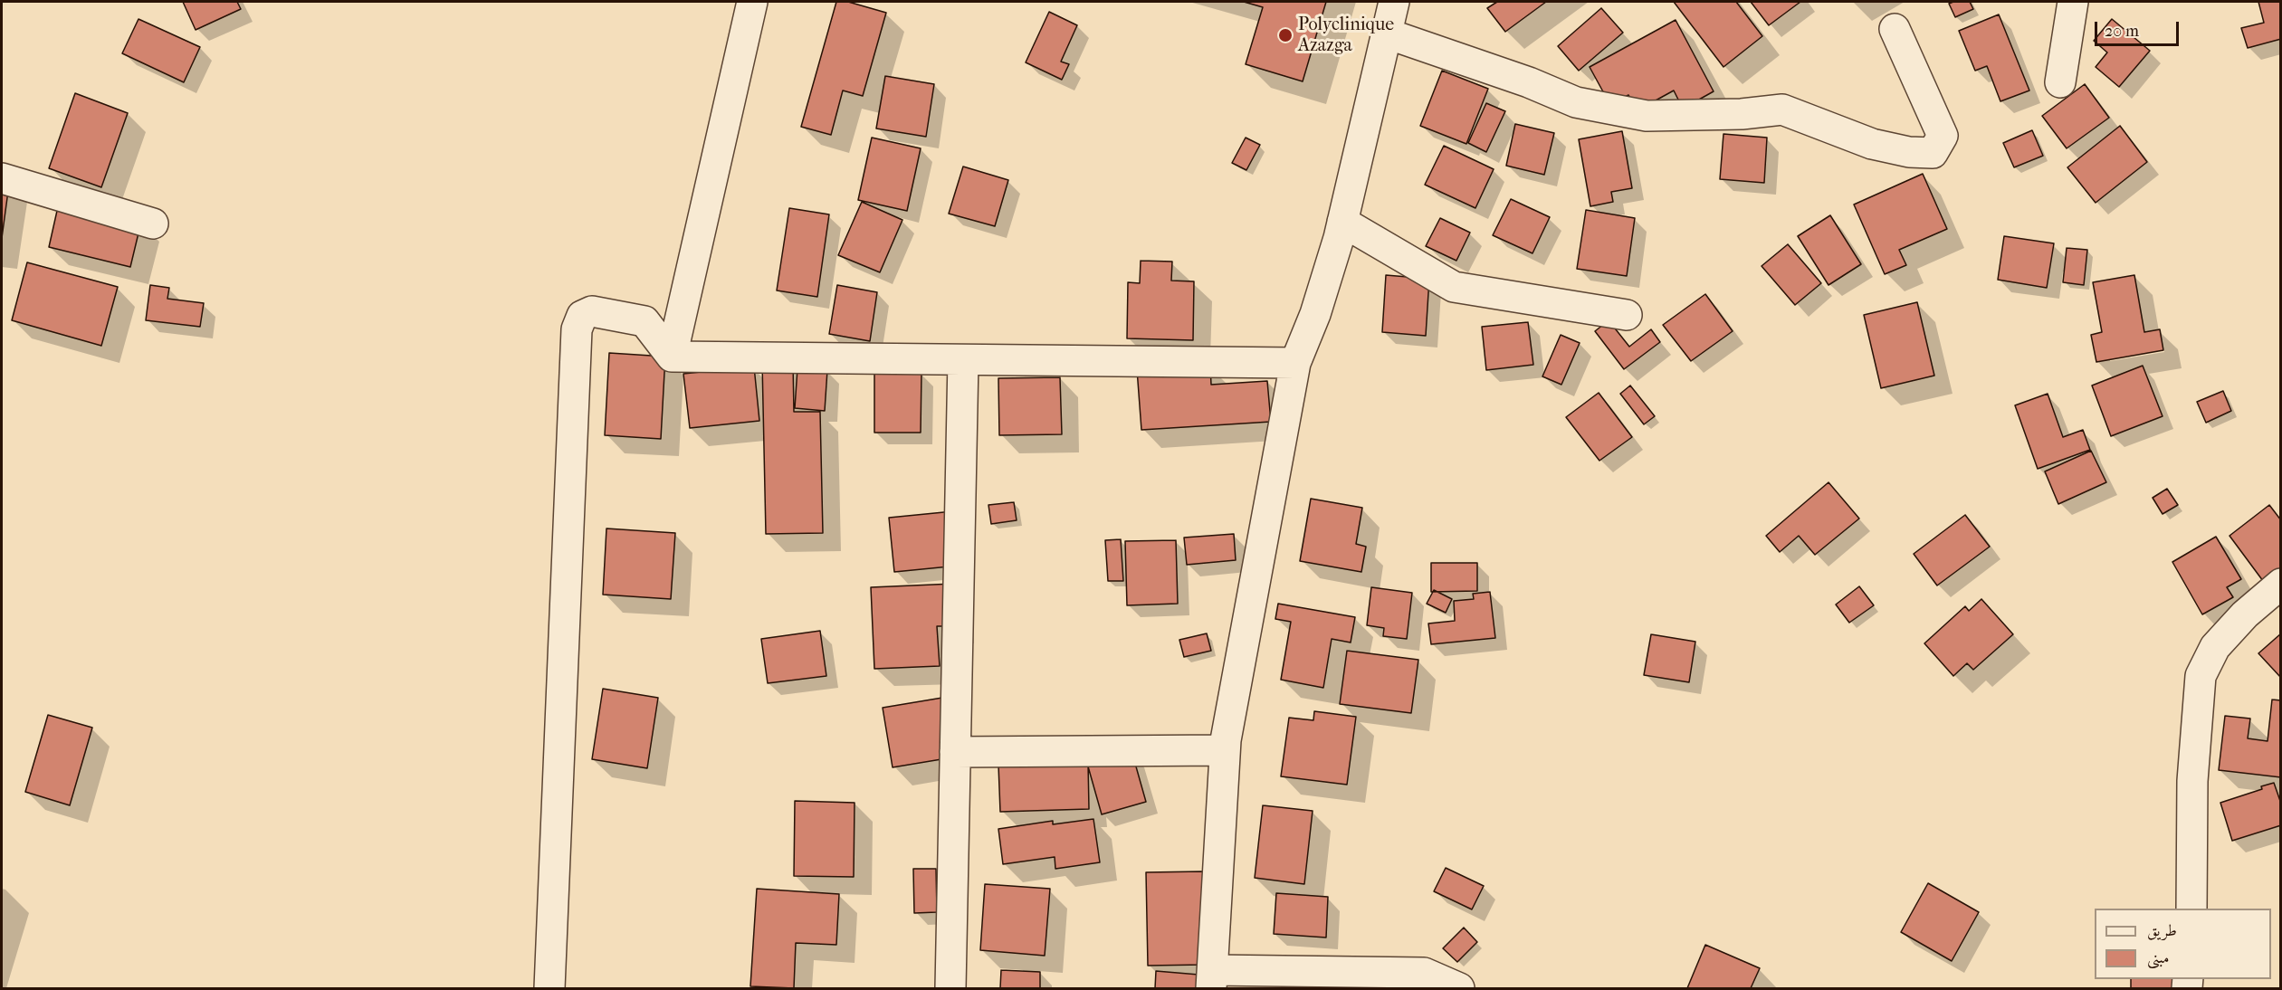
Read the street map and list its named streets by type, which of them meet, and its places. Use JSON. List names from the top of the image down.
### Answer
{
  "places": ["Polyclinique Azazga"],
  "legend": ["طريق", "مبنى"],
  "scale_bar": "20 m"
}
